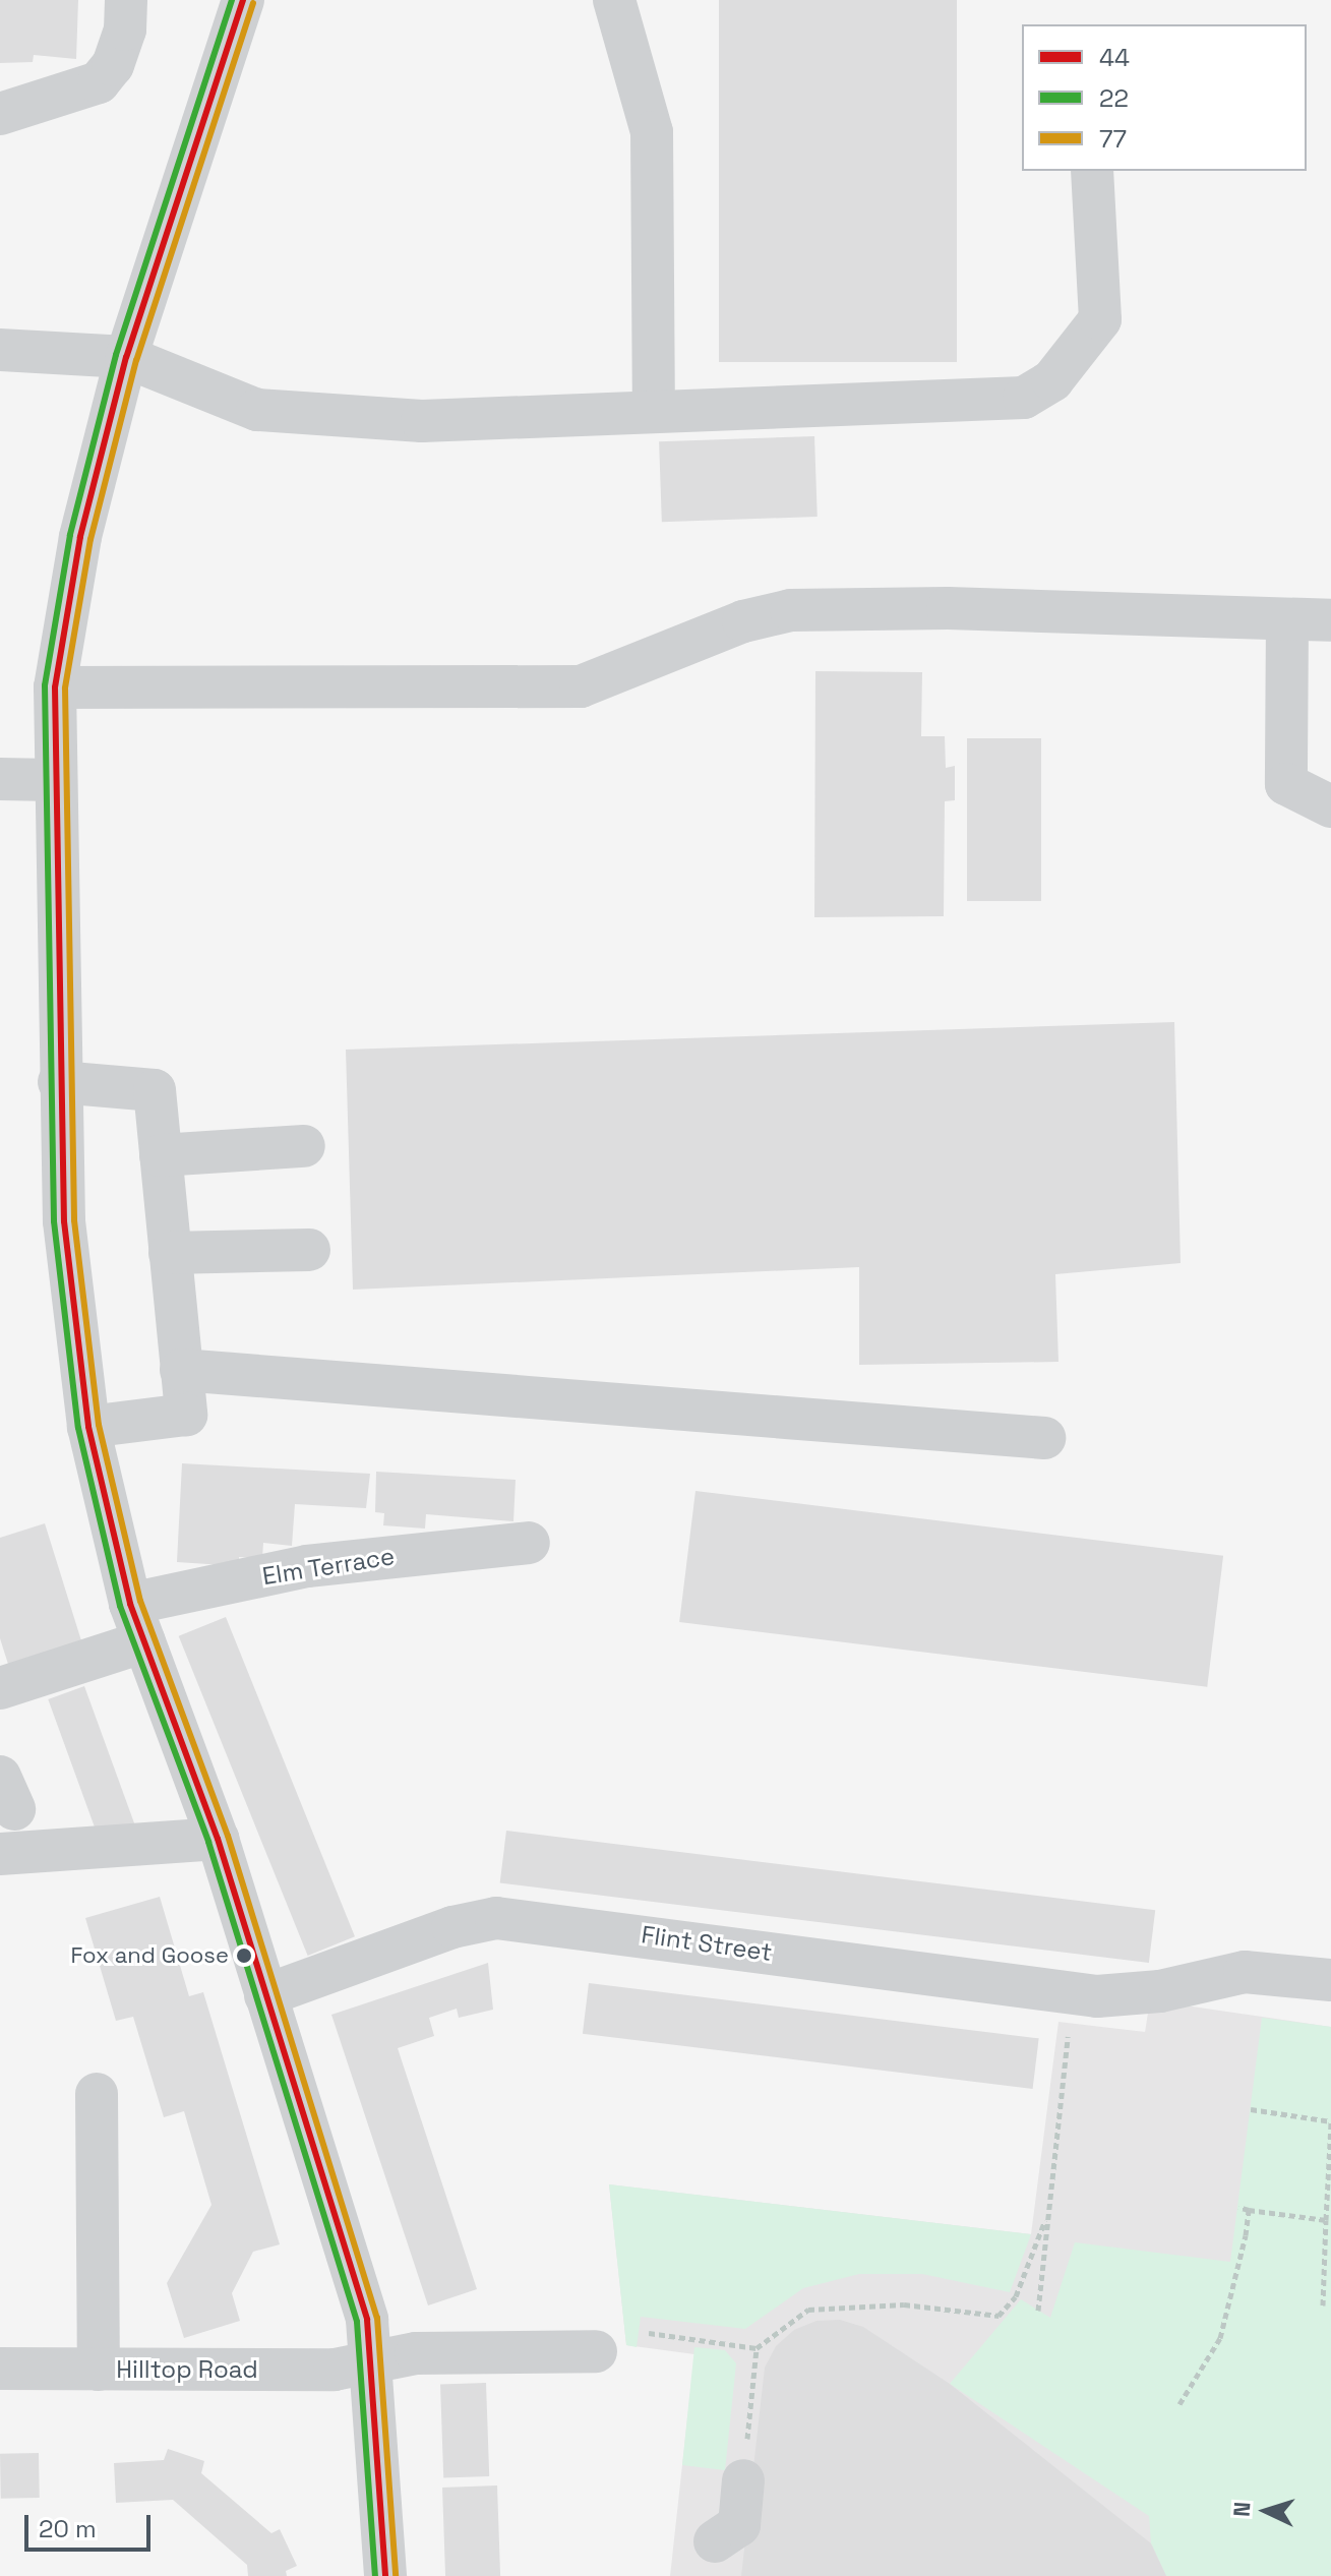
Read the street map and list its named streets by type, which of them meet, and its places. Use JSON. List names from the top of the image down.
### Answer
{
  "streets": {
    "street": ["Elm Terrace", "Flint Street", "Hilltop Road"]
  },
  "places": ["Fox and Goose"],
  "lines": ["transit line 44", "transit line 22", "transit line 77"],
  "legend": ["44", "22", "77"],
  "scale_bar": "20 m",
  "north": "left"
}
